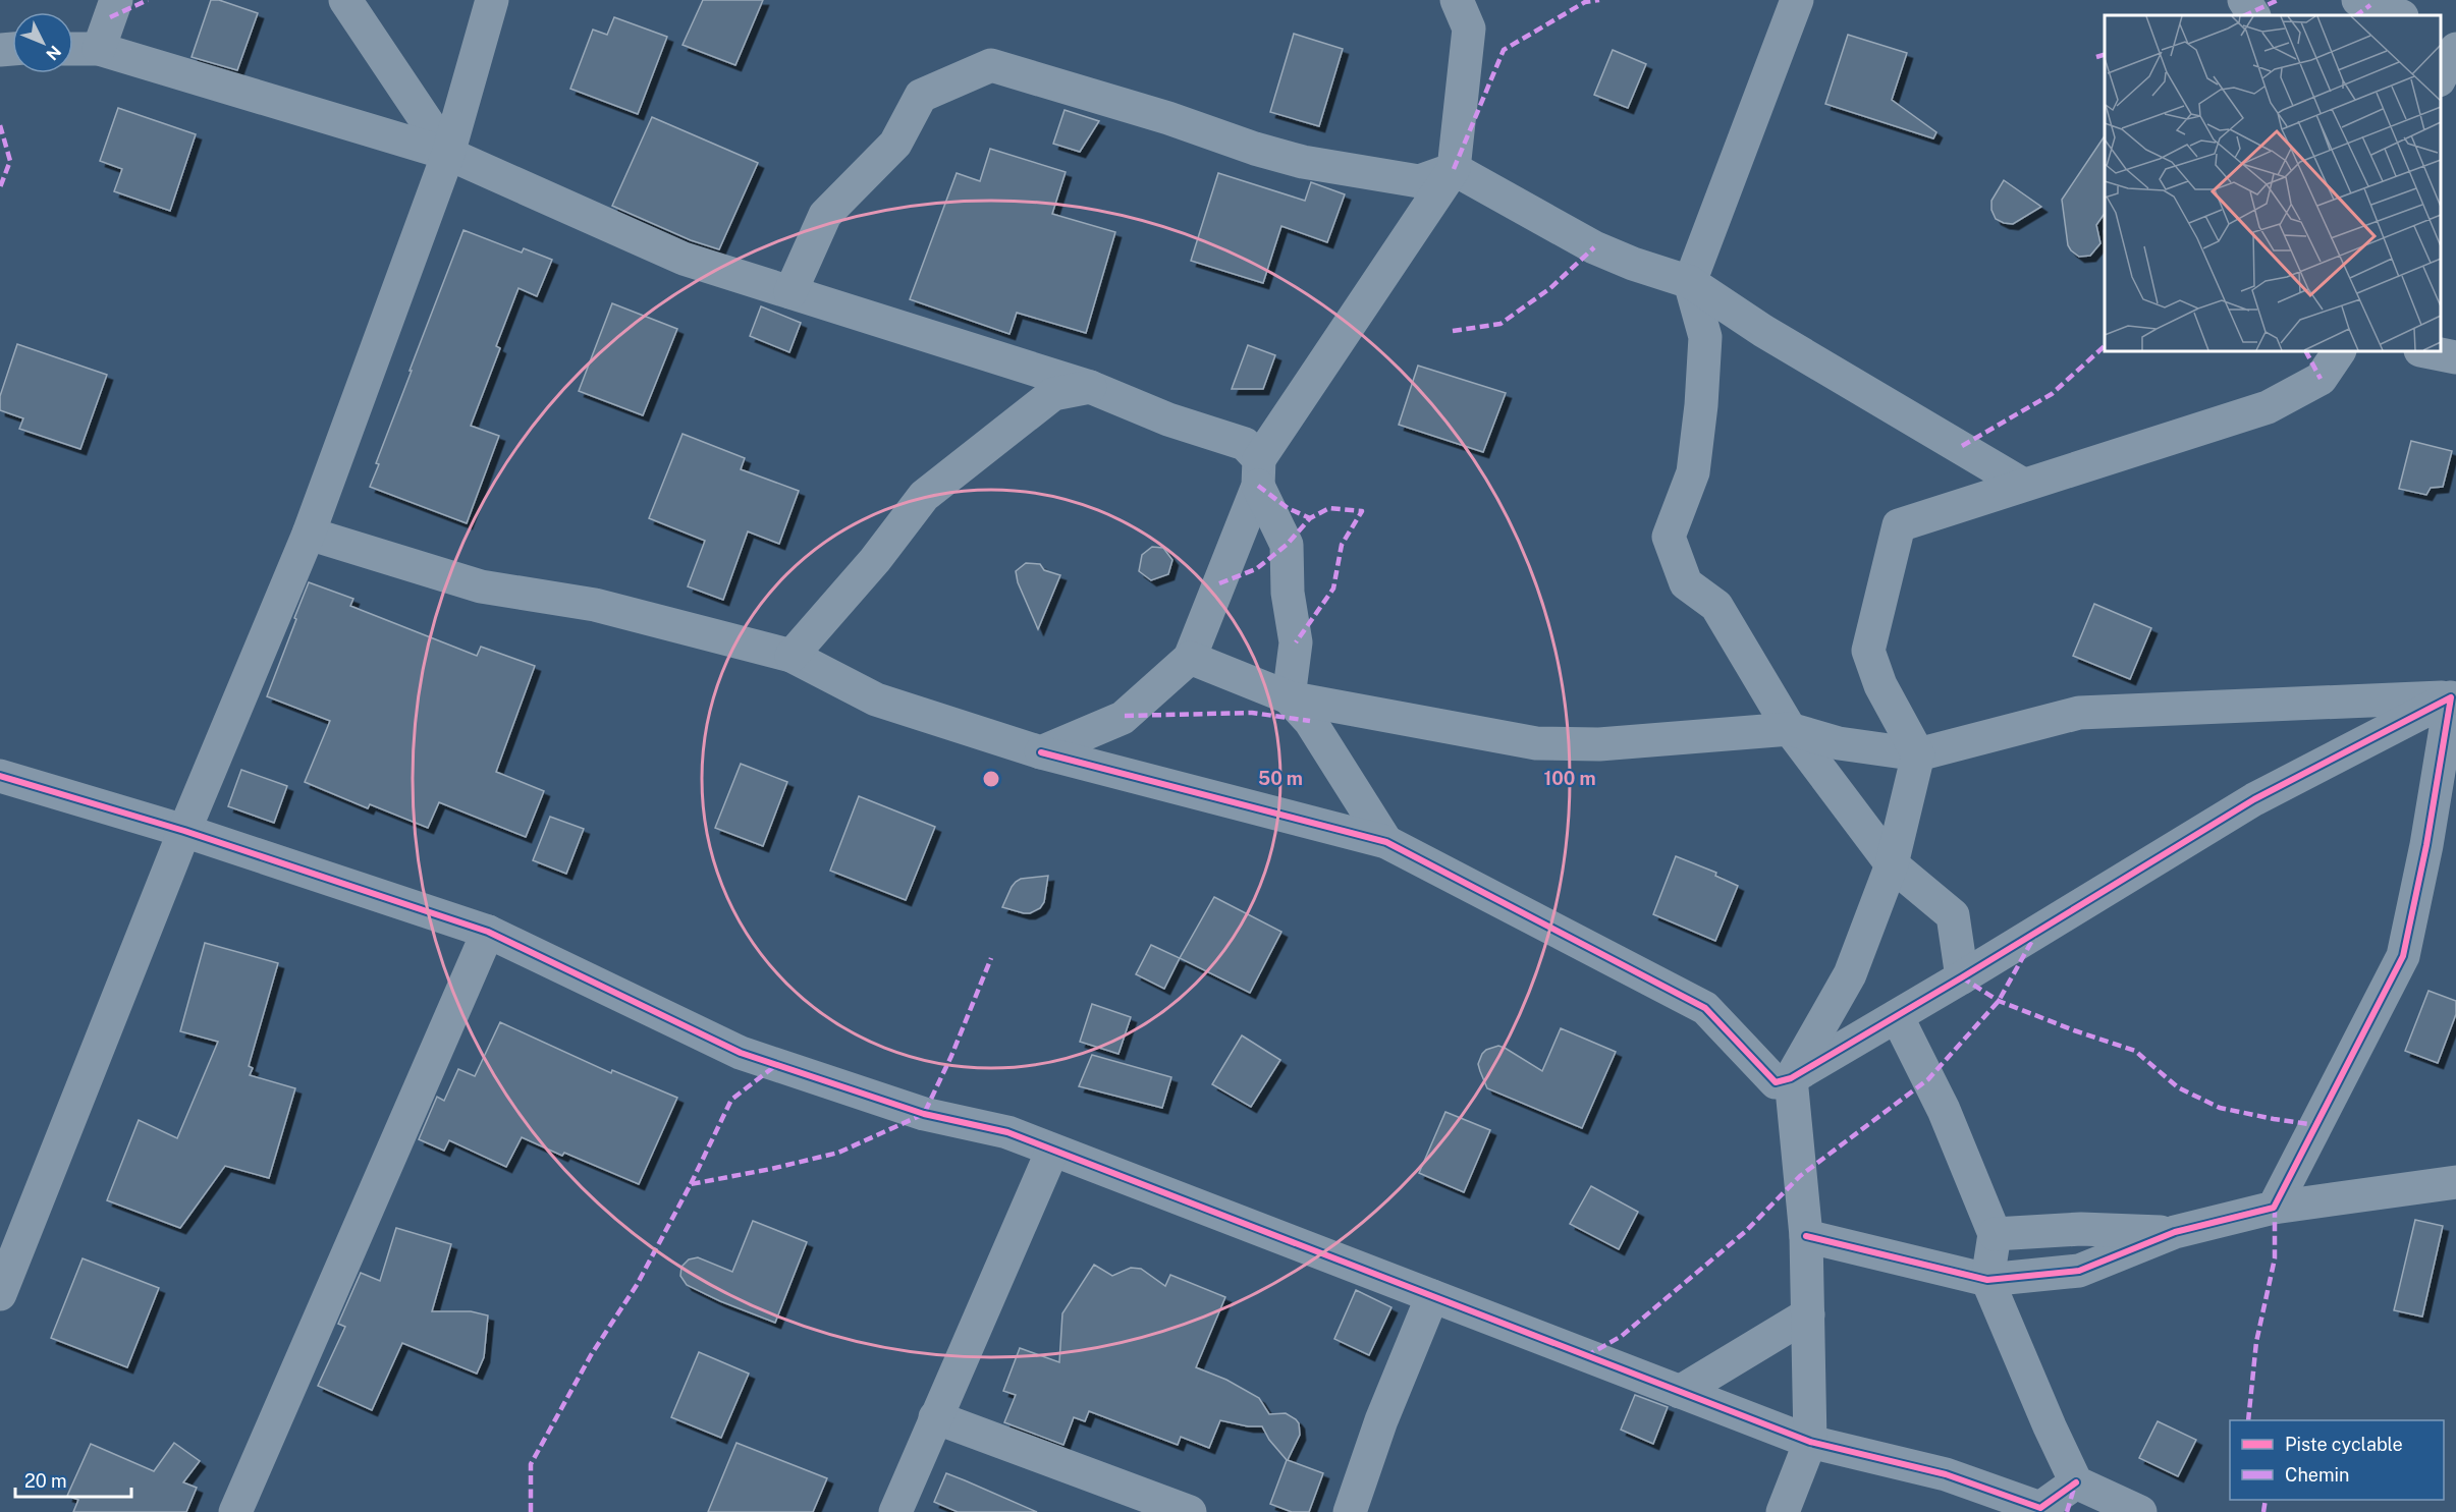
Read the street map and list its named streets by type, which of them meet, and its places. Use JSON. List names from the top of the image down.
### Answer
{
  "legend": ["Piste cyclable", "Chemin"],
  "scale_bar": "20 m",
  "north": "bottom right",
  "rings": ["50 m", "100 m"]
}
